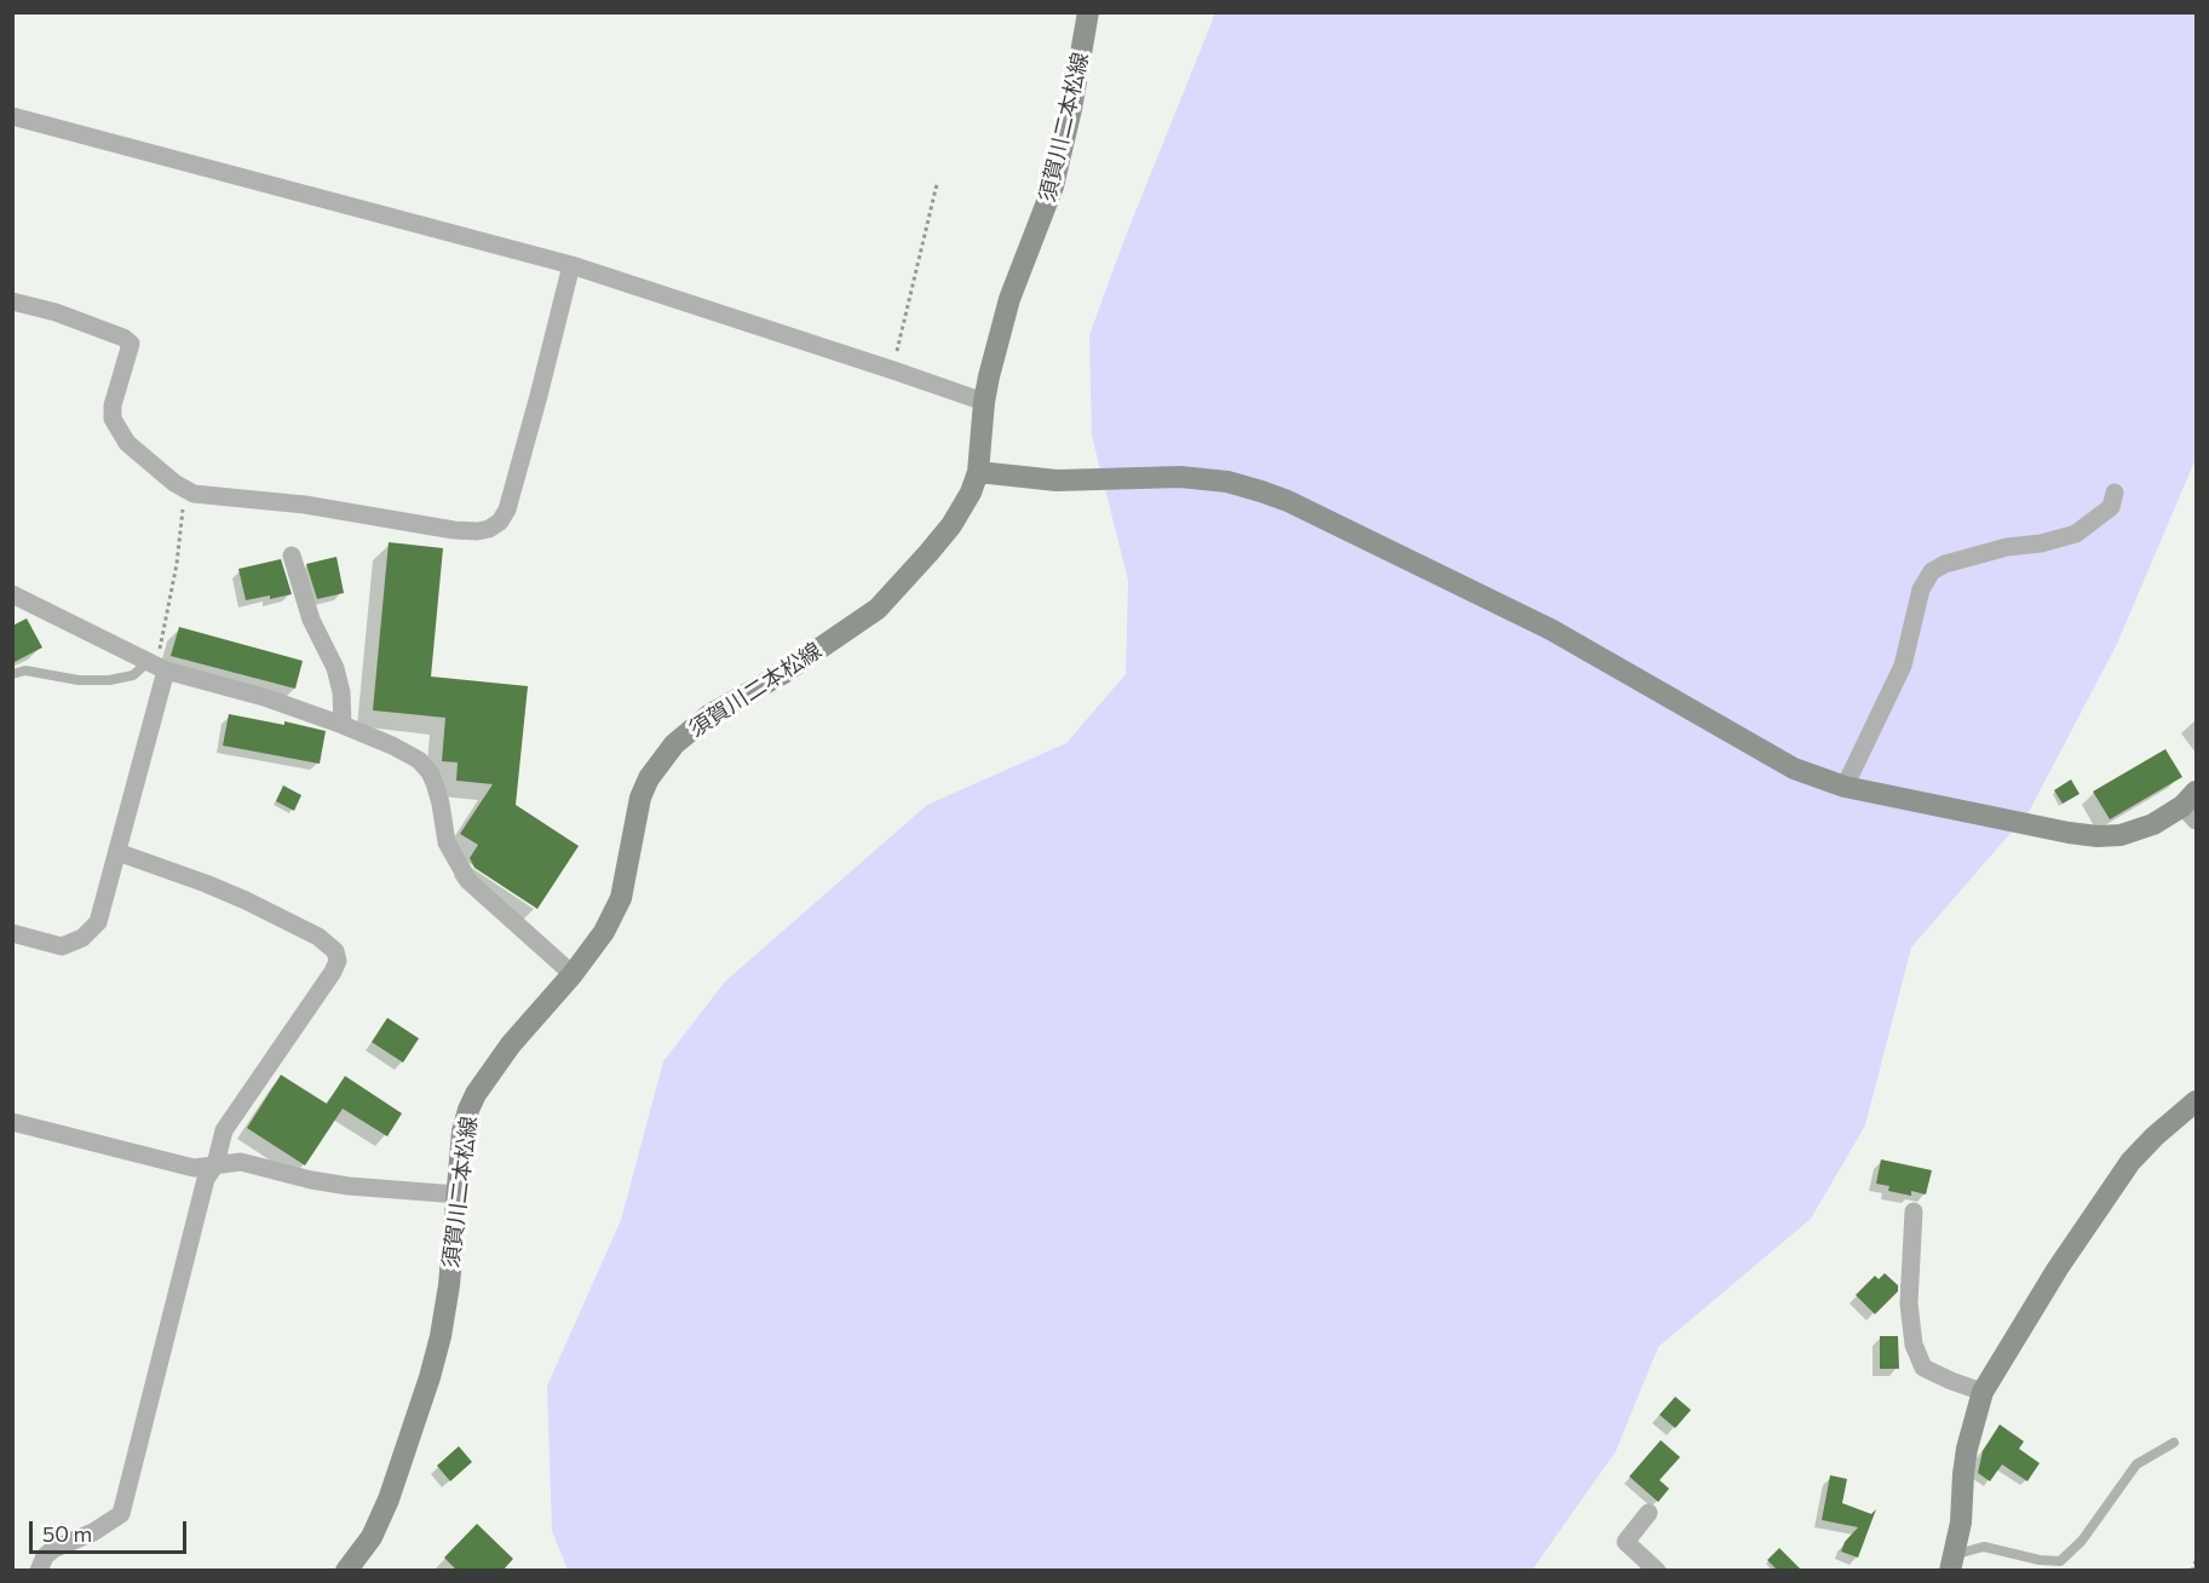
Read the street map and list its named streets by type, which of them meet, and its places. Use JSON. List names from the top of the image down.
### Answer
{
  "streets": {
    "street": ["須賀川二本松線"]
  },
  "scale_bar": "50 m"
}
